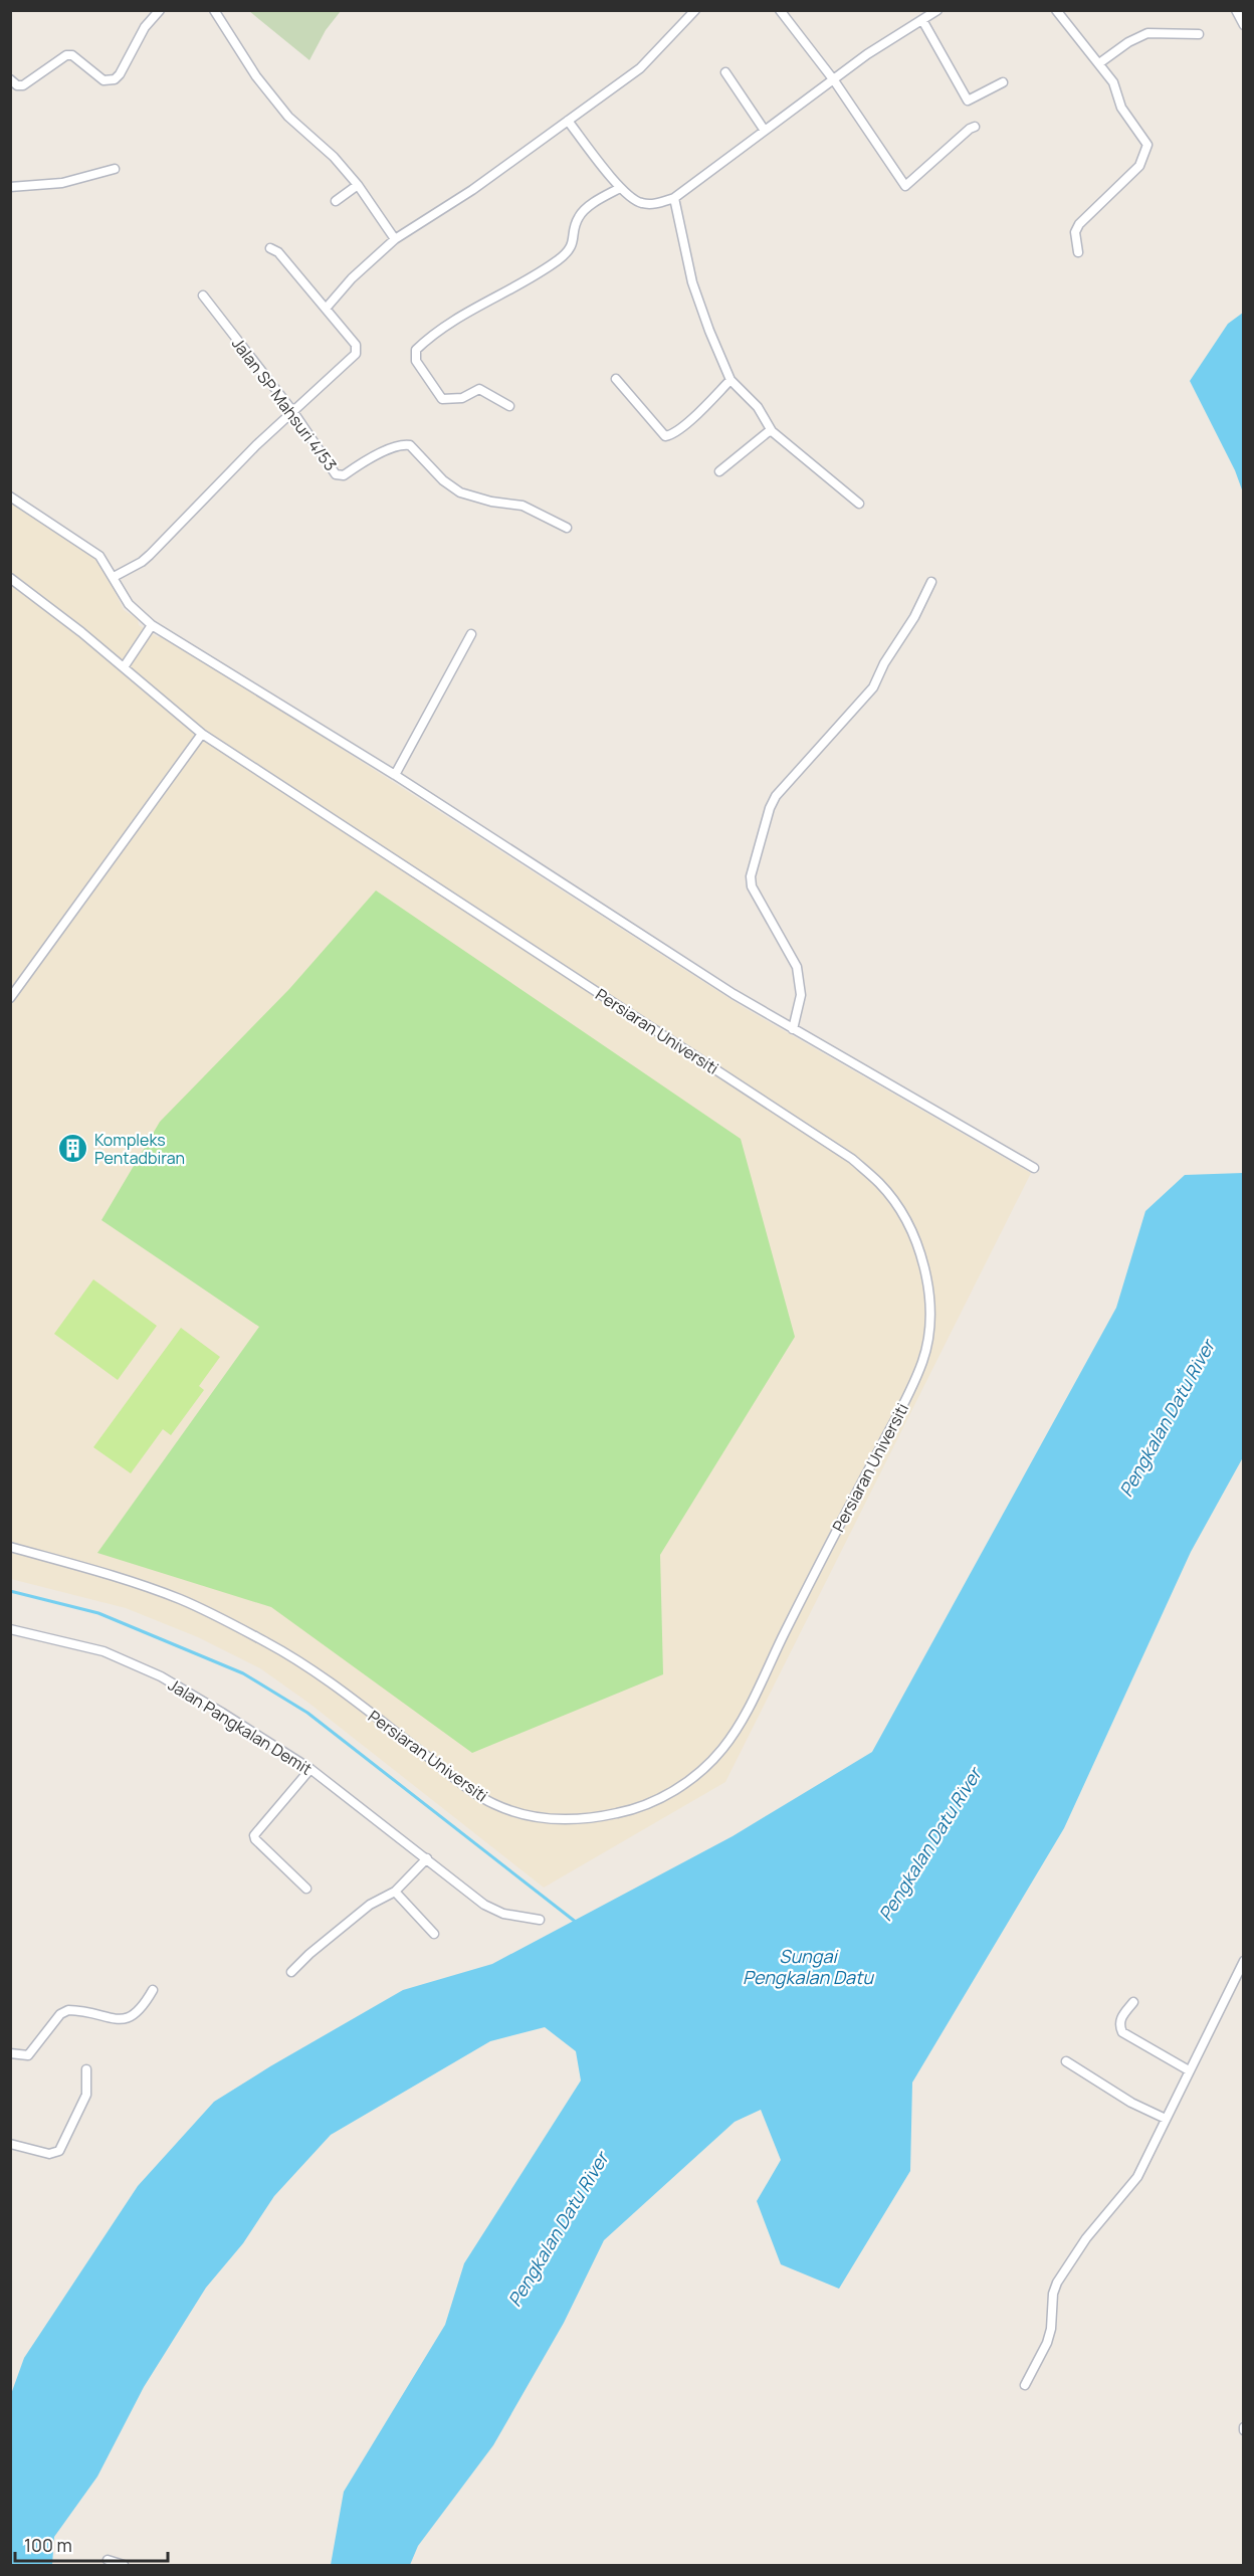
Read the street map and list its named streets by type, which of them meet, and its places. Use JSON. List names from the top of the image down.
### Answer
{
  "streets": {
    "street": ["Jalan SP Mahsuri 4/53", "Persiaran Universiti", "Jalan Pangkalan Demit"]
  },
  "water": ["Pengkalan Datu River", "Sungai Pengkalan Datu"],
  "places": {
    "building": ["Kompleks Pentadbiran"]
  },
  "scale_bar": "100 m"
}
